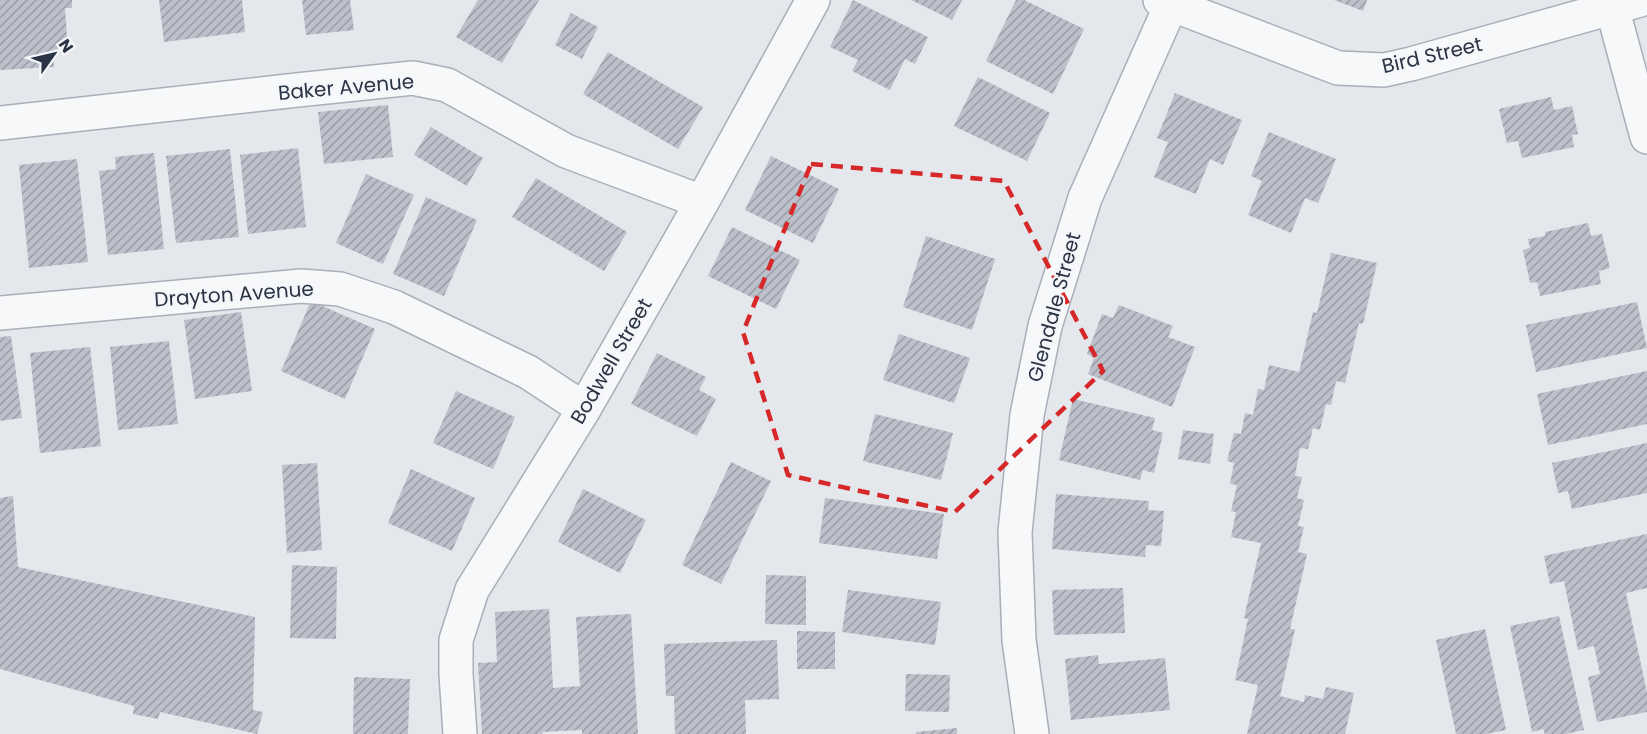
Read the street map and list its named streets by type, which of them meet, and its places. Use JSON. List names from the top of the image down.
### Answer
{
  "streets": {
    "street": [
      "Bird Street",
      "Baker Avenue",
      "Drayton Avenue",
      "Glendale Street",
      "Bodwell Street"
    ]
  },
  "crossings": [
    ["Bird Street", "Glendale Street"],
    ["Baker Avenue", "Bodwell Street"],
    ["Drayton Avenue", "Bodwell Street"]
  ],
  "north": "top right"
}
